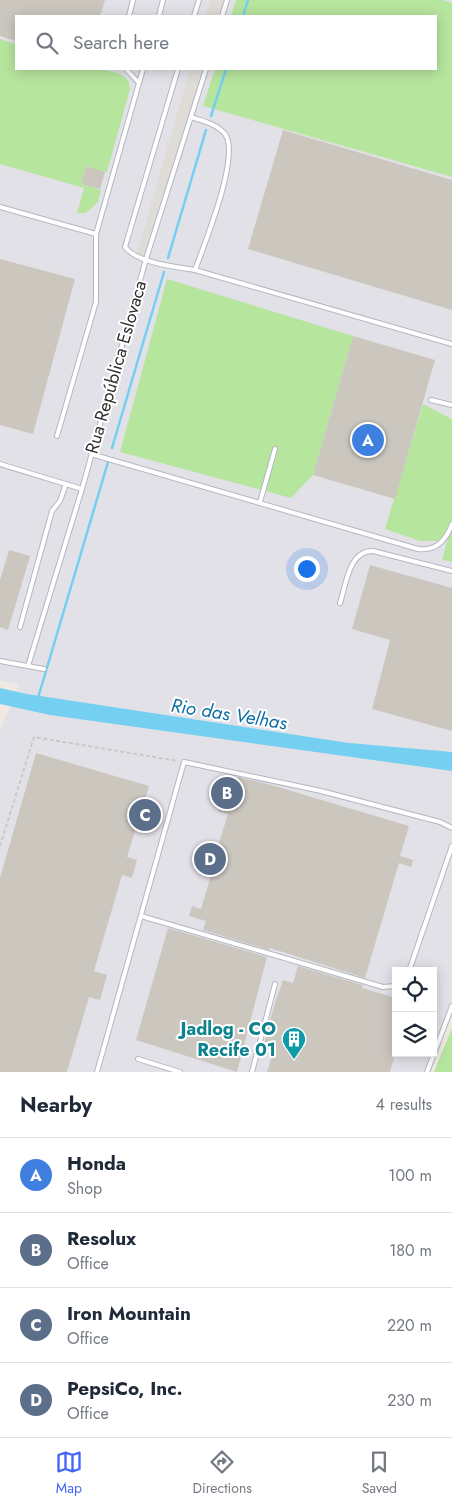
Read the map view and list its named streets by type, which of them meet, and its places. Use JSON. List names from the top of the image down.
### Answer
{
  "streets": {
    "lane": ["Rua República Eslovaca"]
  },
  "water": ["Rio das Velhas"],
  "places": {
    "building": ["Jadlog - CO Recife 01"]
  },
  "page": {
    "search": "Search here",
    "pins": [
      "A",
      "B",
      "C",
      "D"
    ],
    "heading": ["Nearby", "4 results"],
    "list": [
      {
        "mark": "A",
        "name": "Honda",
        "note": "Shop",
        "value": "100 m"
      },
      {
        "mark": "B",
        "name": "Resolux",
        "note": "Office",
        "value": "180 m"
      },
      {
        "mark": "C",
        "name": "Iron Mountain",
        "note": "Office",
        "value": "220 m"
      },
      {
        "mark": "D",
        "name": "PepsiCo, Inc.",
        "note": "Office",
        "value": "230 m"
      }
    ],
    "nav": ["Map", "Directions", "Saved"]
  }
}
